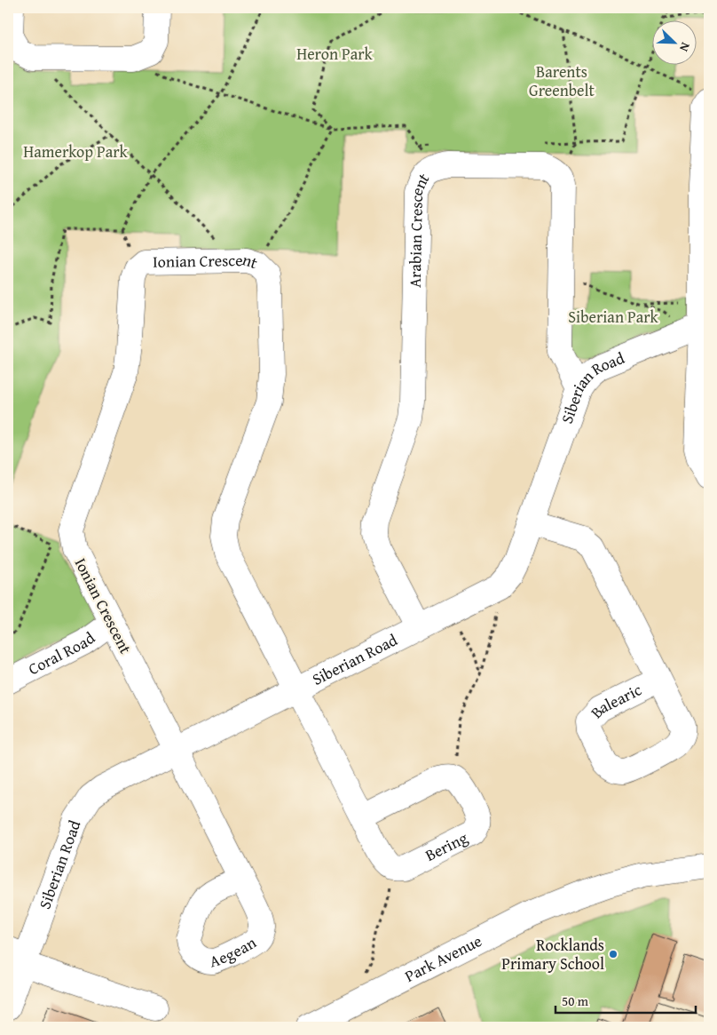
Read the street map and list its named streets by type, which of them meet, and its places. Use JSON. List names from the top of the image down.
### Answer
{
  "streets": {
    "street": [
      "Arabian Crescent",
      "Ionian Crescent",
      "Siberian Road",
      "Coral Road",
      "Balearic",
      "Bering",
      "Park Avenue"
    ]
  },
  "crossings": [
    ["Arabian Crescent", "Siberian Road"],
    ["Ionian Crescent", "Siberian Road"],
    ["Ionian Crescent", "Coral Road"],
    ["Siberian Road", "Balearic"]
  ],
  "parks": [
    "Heron Park",
    "Barents Greenbelt",
    "Hamerkop Park",
    "Siberian Park"
  ],
  "places": ["Rocklands Primary School"],
  "scale_bar": "50 m",
  "north": "bottom right"
}
